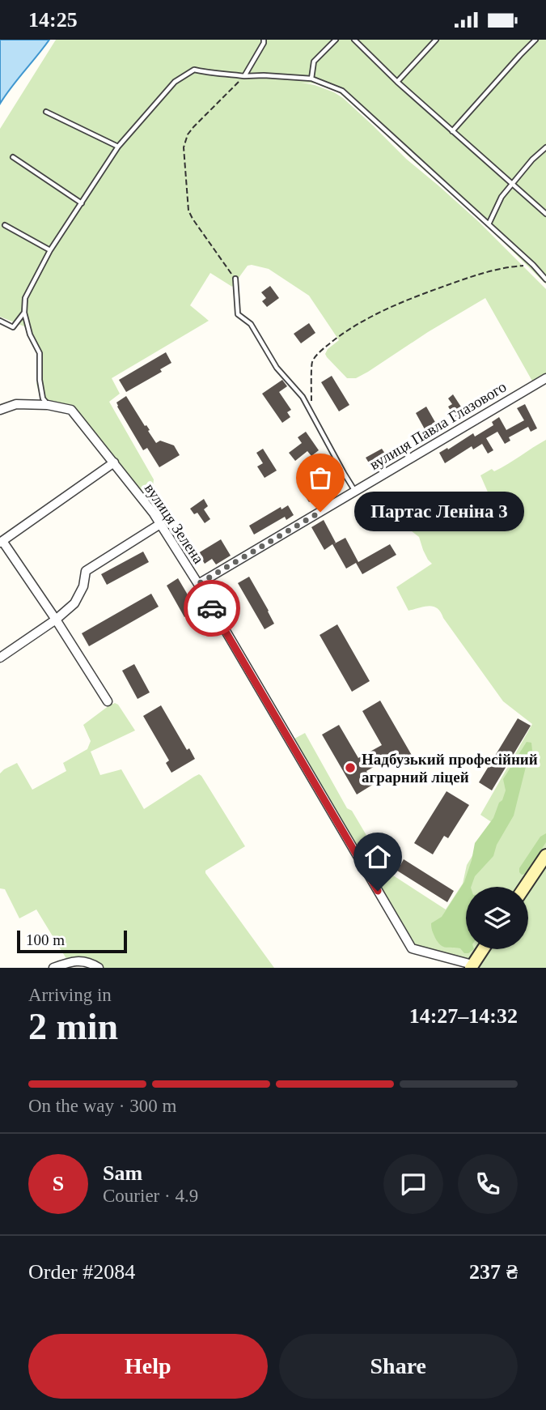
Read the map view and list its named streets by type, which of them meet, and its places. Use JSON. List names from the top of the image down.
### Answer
{
  "streets": {
    "street": ["вулиця Павла Глазового", "вулиця Зелена"]
  },
  "crossings": [
    ["вулиця Павла Глазового", "вулиця Зелена"]
  ],
  "places": ["Партас Леніна 3", "Надбузький професійний аграрний ліцей"],
  "scale_bar": "100 m",
  "page": {
    "status": "14:25",
    "bubble": "Партас Леніна 3",
    "scale": "100 m",
    "heading": ["2 min", "Arriving in", "14:27–14:32"],
    "panel": [
      "Sam",
      "Courier · 4.9",
      "Order #2084",
      "237 ₴"
    ],
    "bar": "On the way · 300 m",
    "round": "S",
    "buttons": ["Help", "Share"]
  }
}
